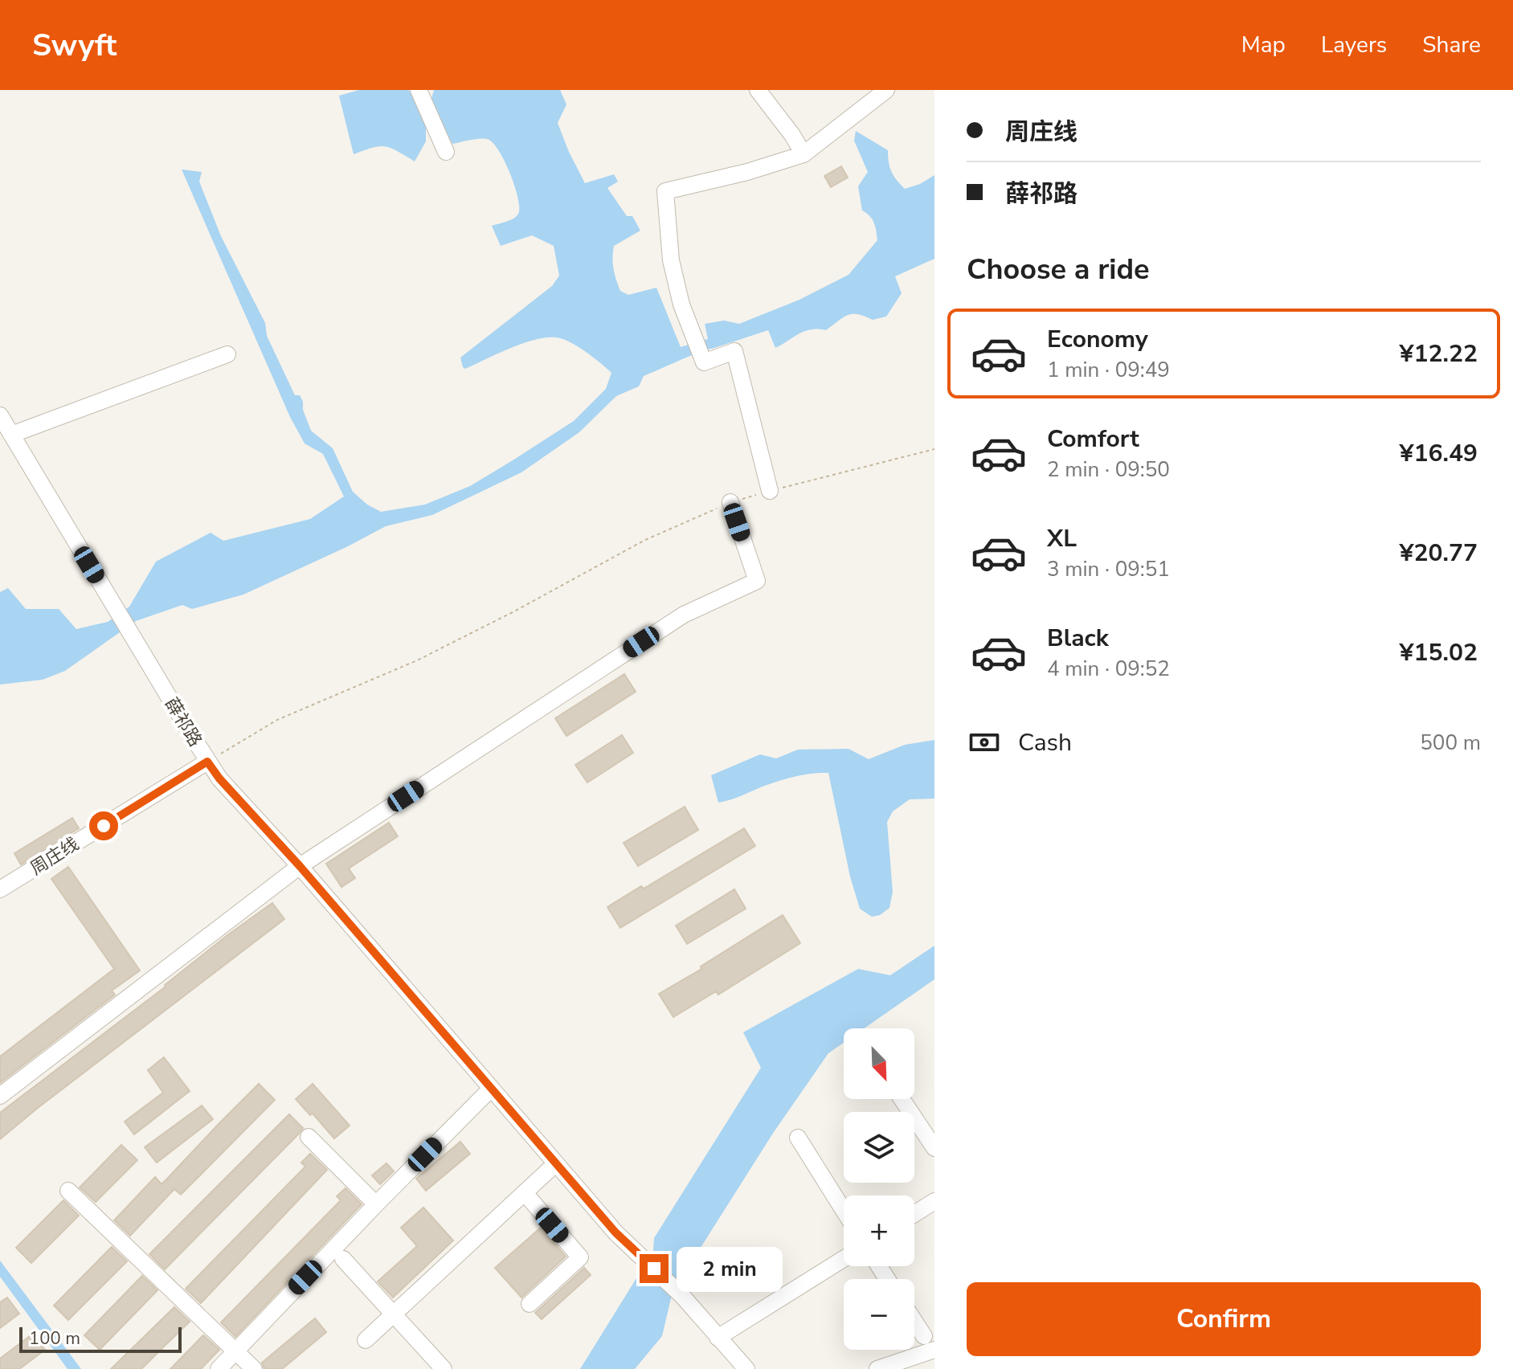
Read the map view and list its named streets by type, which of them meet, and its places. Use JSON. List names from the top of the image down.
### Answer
{
  "streets": {
    "street": ["薛祁路", "周庄线"]
  },
  "crossings": [
    ["薛祁路", "周庄线"]
  ],
  "scale_bar": "100 m",
  "north": "bottom right",
  "page": {
    "header": "Swyft",
    "nav": ["Map", "Layers", "Share"],
    "banner": ["周庄线", "薛祁路"],
    "heading": "Choose a ride",
    "list": [
      {
        "name": "Economy",
        "note": "1 min · 09:49",
        "value": "¥12.22"
      },
      {
        "name": "Comfort",
        "note": "2 min · 09:50",
        "value": "¥16.49"
      },
      {
        "name": "XL",
        "note": "3 min · 09:51",
        "value": "¥20.77"
      },
      {
        "name": "Black",
        "note": "4 min · 09:52",
        "value": "¥15.02"
      }
    ],
    "pay": ["Cash", "500 m"],
    "map_buttons": ["+", "−"],
    "bubble": "2 min",
    "buttons": "Confirm",
    "scale": "100 m"
  }
}
